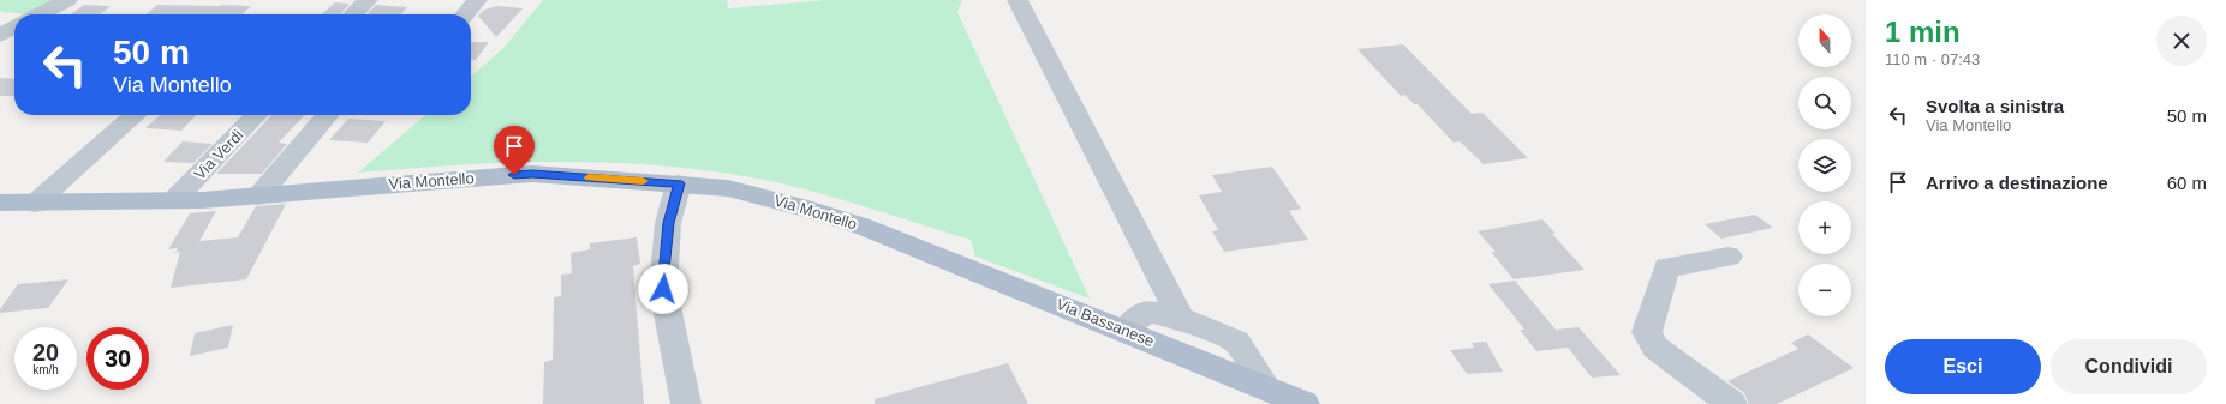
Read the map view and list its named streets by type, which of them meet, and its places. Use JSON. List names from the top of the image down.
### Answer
{
  "streets": {
    "main road": ["Via Montello", "Via Bassanese"],
    "street": ["Via Verdi"]
  },
  "crossings": [
    ["Via Verdi", "Via Montello"],
    ["Via Montello", "Via Bassanese"]
  ],
  "north": "top",
  "page": {
    "heading": ["1 min", "110 m · 07:43"],
    "map_buttons": ["+", "−"],
    "turn": ["50 m", "Via Montello"],
    "list": [
      {
        "name": "Svolta a sinistra",
        "note": "Via Montello",
        "value": "50 m"
      },
      {
        "name": "Arrivo a destinazione",
        "value": "60 m"
      }
    ],
    "speed": "20 km/h",
    "limit": "30",
    "buttons": ["Esci", "Condividi"]
  }
}
